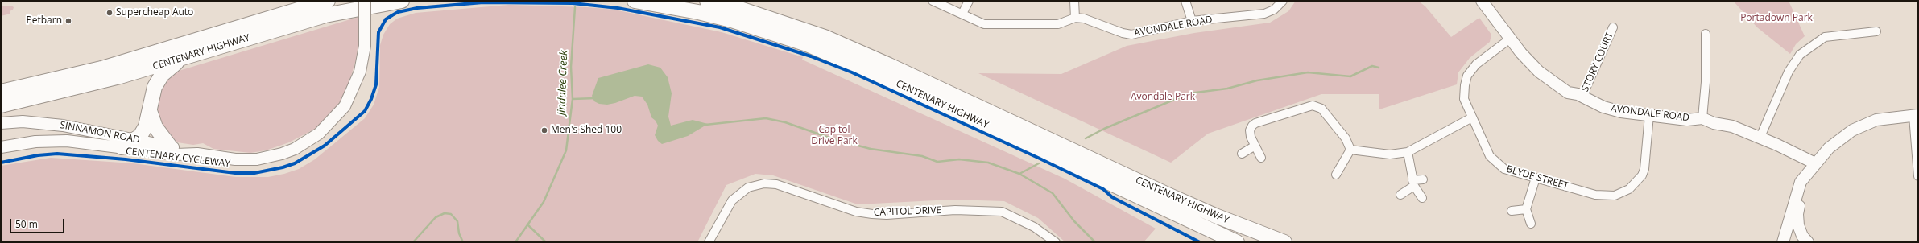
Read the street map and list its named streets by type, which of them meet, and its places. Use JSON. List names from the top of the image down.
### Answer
{
  "streets": {
    "highway": ["CENTENARY HIGHWAY"],
    "main road": ["AVONDALE ROAD", "SINNAMON ROAD"],
    "street": ["STORY COURT", "BLYDE STREET", "CAPITOL DRIVE"],
    "cycle path": ["CENTENARY CYCLEWAY"]
  },
  "crossings": [
    ["AVONDALE ROAD", "STORY COURT"],
    ["AVONDALE ROAD", "BLYDE STREET"]
  ],
  "water": ["Jindalee Creek"],
  "parks": ["Portadown Park", "Avondale Park", "Capitol Drive Park"],
  "places": ["Supercheap Auto", "Petbarn", "Men's Shed 100"],
  "scale_bar": "50 m"
}
